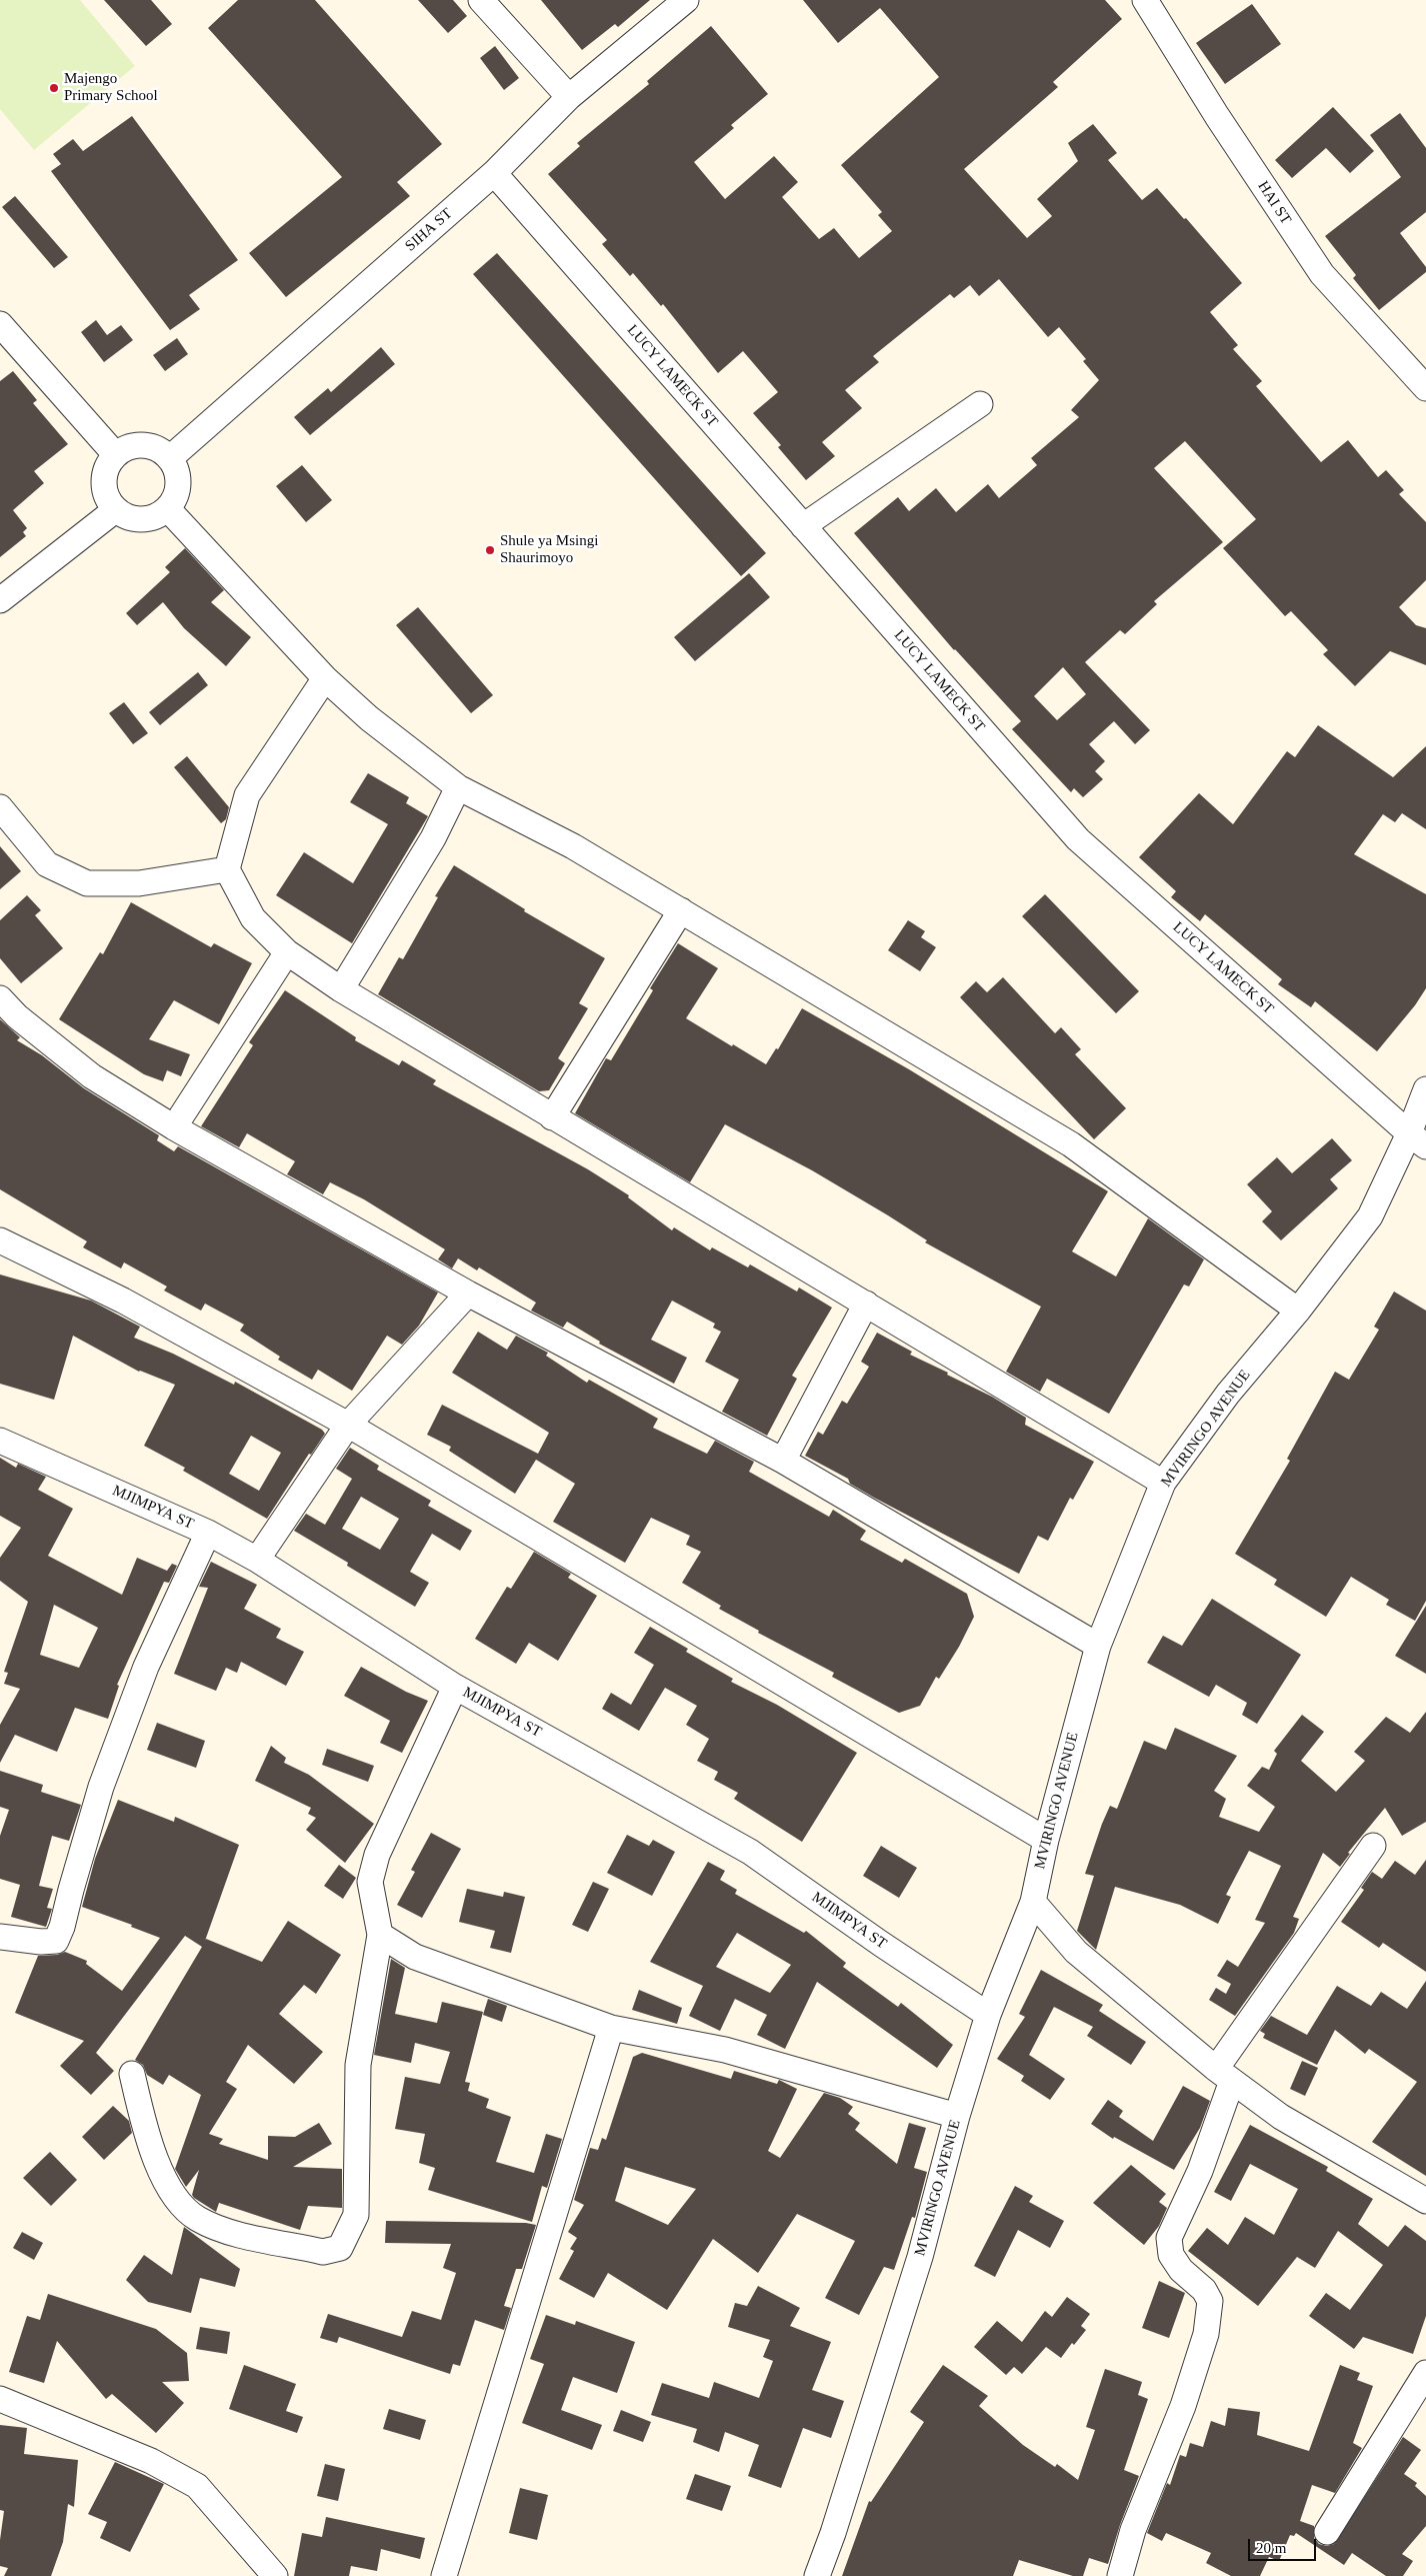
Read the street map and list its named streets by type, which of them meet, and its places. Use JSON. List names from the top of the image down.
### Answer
{
  "streets": {
    "street": [
      "HAI ST",
      "SIHA ST",
      "LUCY LAMECK ST",
      "MVIRINGO AVENUE",
      "MJIMPYA ST"
    ]
  },
  "crossings": [
    ["SIHA ST", "LUCY LAMECK ST"],
    ["LUCY LAMECK ST", "MVIRINGO AVENUE"],
    ["MVIRINGO AVENUE", "MJIMPYA ST"]
  ],
  "places": ["Majengo Primary School", "Shule ya Msingi Shaurimoyo"],
  "scale_bar": "20 m"
}
